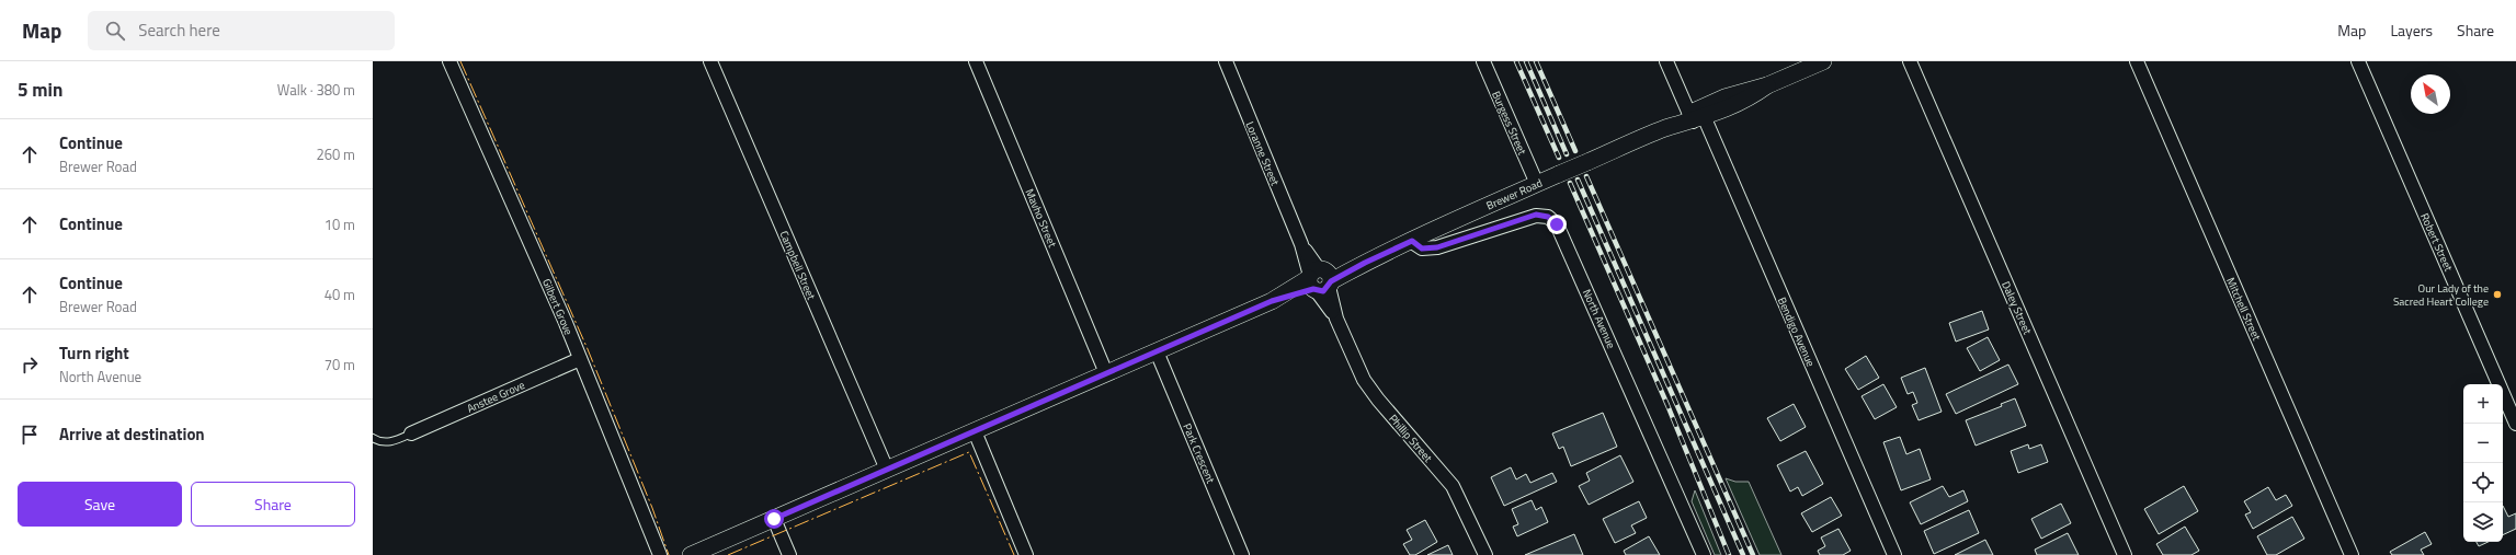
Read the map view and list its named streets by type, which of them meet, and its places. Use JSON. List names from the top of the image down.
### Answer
{
  "streets": {
    "street": [
      "Burgess Street",
      "Loranne Street",
      "Brewer Road",
      "Mavho Street",
      "Robert Street",
      "Campbell Street",
      "Gilbert Grove",
      "Daley Street",
      "Mitchell Street",
      "North Avenue",
      "Bendigo Avenue",
      "Anstee Grove",
      "Phillip Street",
      "Park Crescent"
    ]
  },
  "crossings": [
    ["Burgess Street", "Brewer Road"],
    ["Loranne Street", "Brewer Road"],
    ["Loranne Street", "Phillip Street"],
    ["Brewer Road", "Mavho Street"],
    ["Brewer Road", "Campbell Street"],
    ["Brewer Road", "North Avenue"],
    ["Brewer Road", "Bendigo Avenue"],
    ["Brewer Road", "Phillip Street"],
    ["Brewer Road", "Park Crescent"],
    ["Gilbert Grove", "Anstee Grove"]
  ],
  "places": ["Our Lady of the Sacred Heart College"],
  "north": "top left",
  "page": {
    "header": "Map",
    "search": "Search here",
    "nav": ["Map", "Layers", "Share"],
    "heading": ["5 min", "Walk · 380 m"],
    "list": [
      ["Continue", "Brewer Road", "260 m"],
      ["Continue", "10 m"],
      ["Continue", "Brewer Road", "40 m"],
      ["Turn right", "North Avenue", "70 m"],
      "Arrive at destination"
    ],
    "map_buttons": ["+", "−"],
    "buttons": ["Save", "Share"]
  }
}
